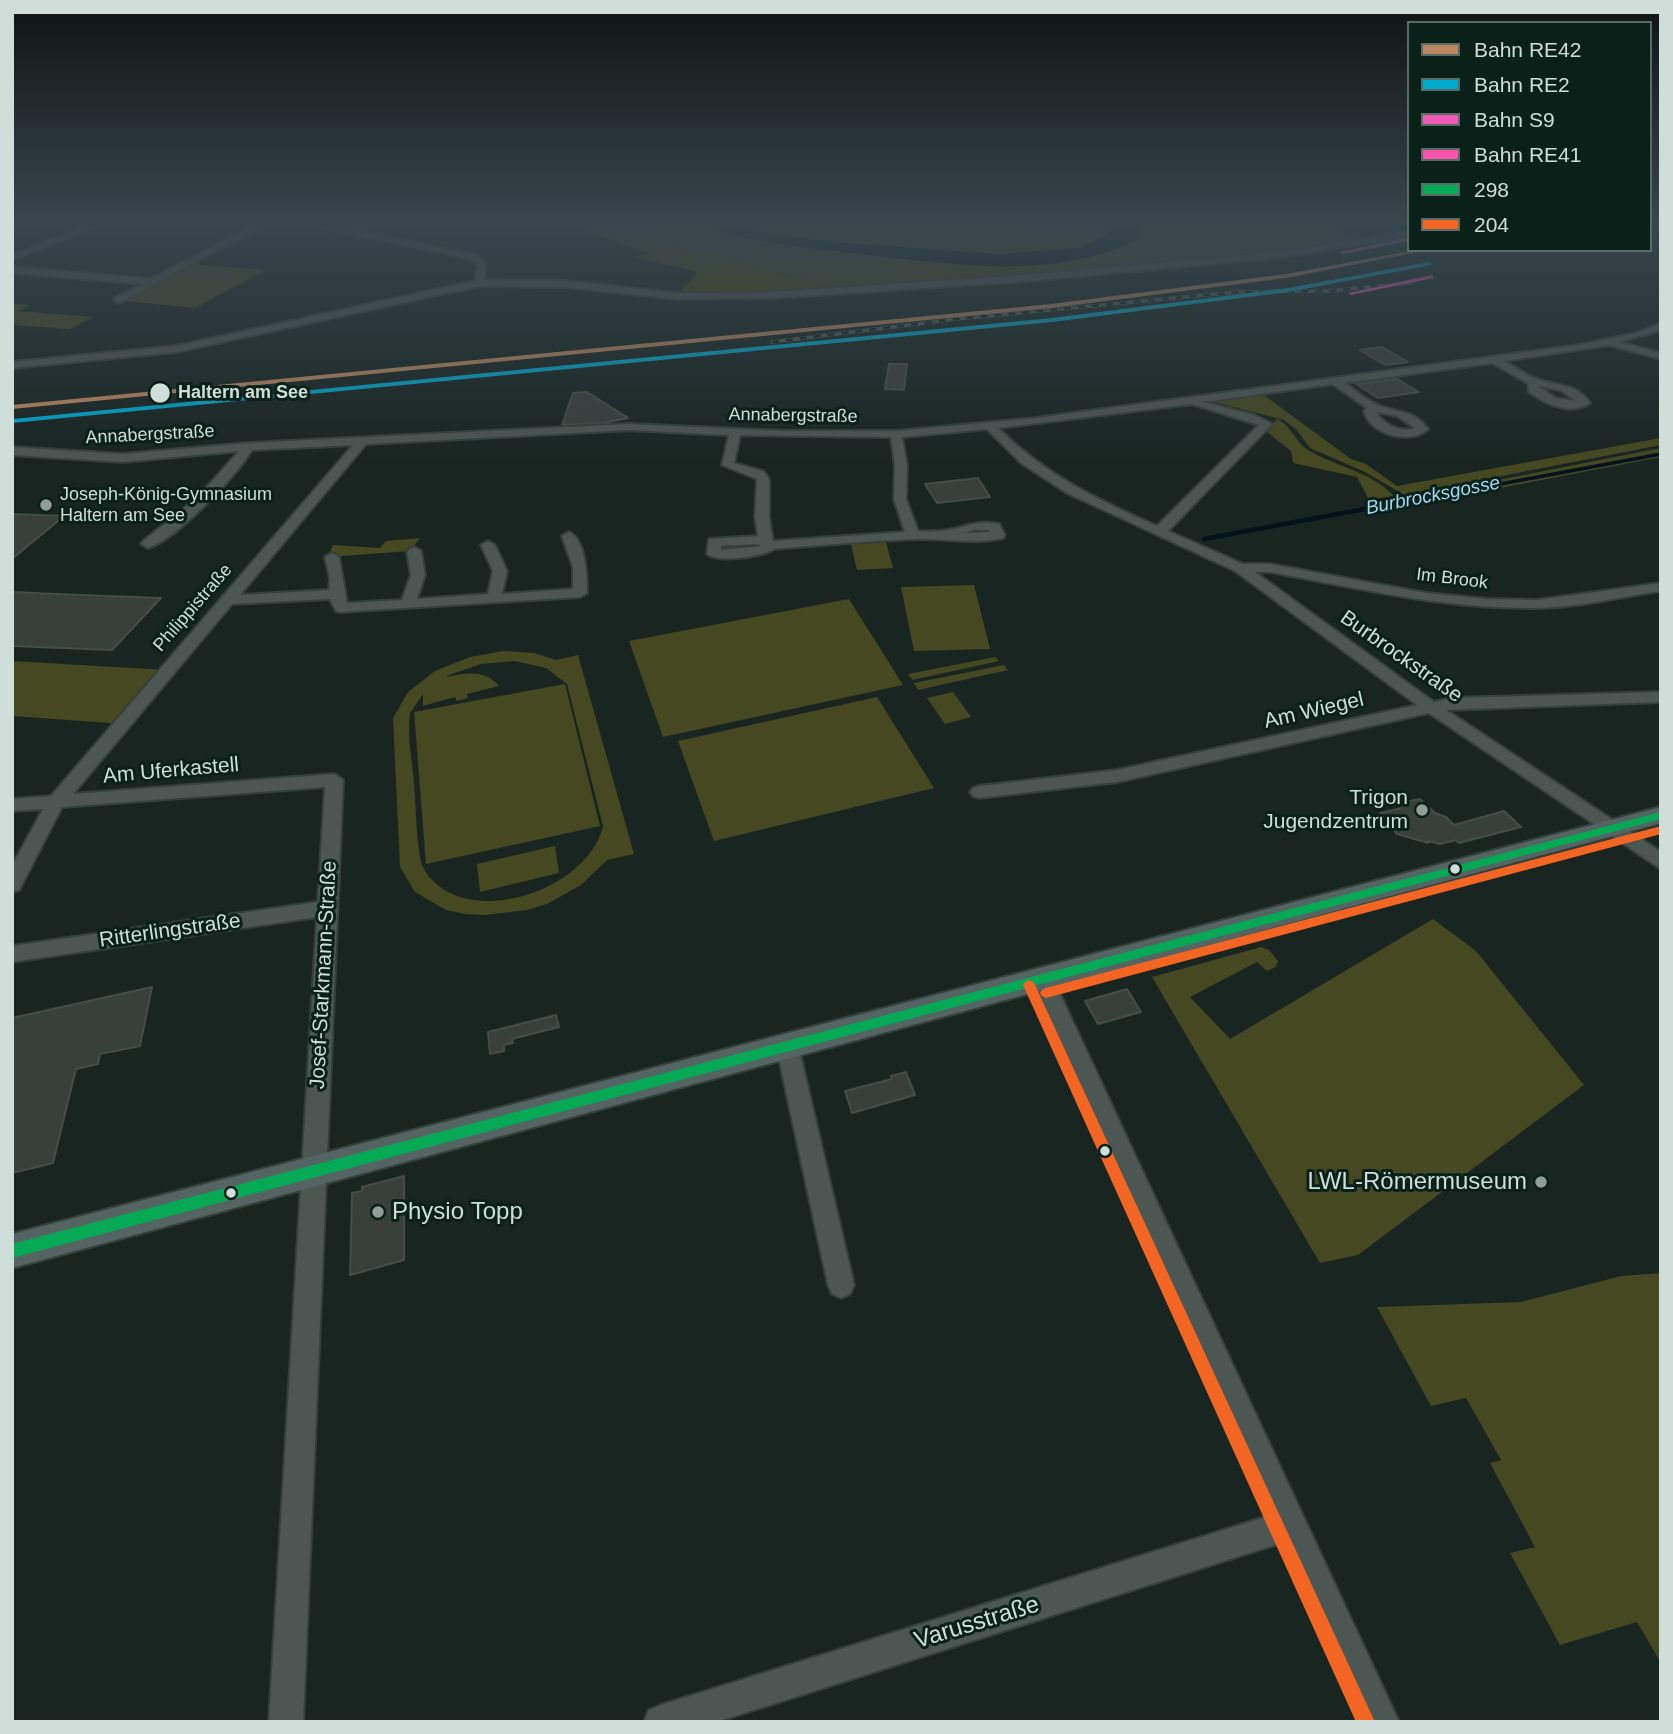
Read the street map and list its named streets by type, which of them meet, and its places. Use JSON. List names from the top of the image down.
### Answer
{
  "streets": {
    "street": [
      "Annabergstraße",
      "Im Brook",
      "Philippistraße",
      "Burbrockstraße",
      "Am Wiegel",
      "Am Uferkastell",
      "Ritterlingstraße",
      "Josef-Starkmann-Straße",
      "Varusstraße"
    ]
  },
  "crossings": [
    ["Annabergstraße", "Philippistraße"],
    ["Annabergstraße", "Burbrockstraße"],
    ["Im Brook", "Burbrockstraße"],
    ["Philippistraße", "Am Uferkastell"],
    ["Burbrockstraße", "Am Wiegel"],
    ["Am Uferkastell", "Josef-Starkmann-Straße"],
    ["Ritterlingstraße", "Josef-Starkmann-Straße"]
  ],
  "water": ["Burbrocksgosse"],
  "places": [
    "Haltern am See",
    "Joseph-König-Gymnasium Haltern am See",
    "Trigon Jugendzentrum",
    "LWL-Römermuseum",
    "Physio Topp"
  ],
  "lines": [
    "rail line RE42",
    "rail line RE2",
    "transit line 298",
    "transit line 204"
  ],
  "legend": [
    "Bahn RE42",
    "Bahn RE2",
    "Bahn S9",
    "Bahn RE41",
    "298",
    "204"
  ]
}
